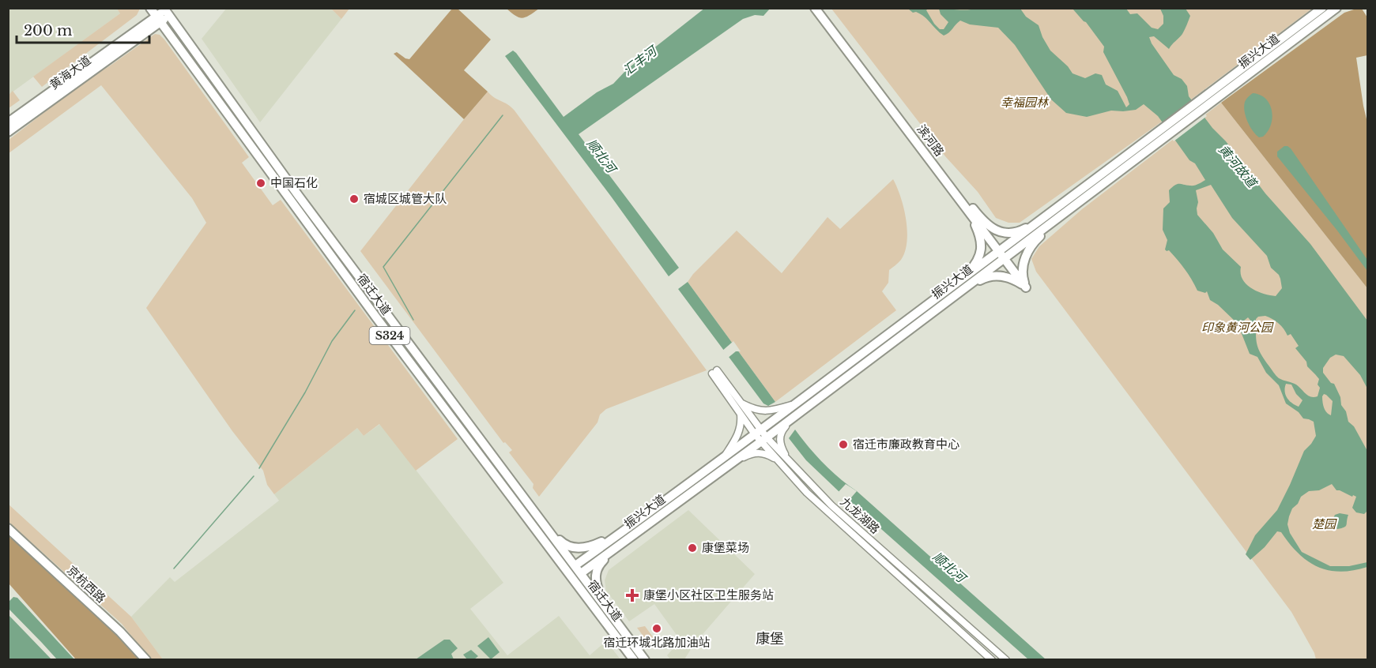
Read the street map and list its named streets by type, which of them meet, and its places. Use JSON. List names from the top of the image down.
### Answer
{
  "streets": {
    "main road": [
      "振兴大道",
      "黄海大道",
      "滨河路",
      "宿迁大道",
      "S324",
      "京杭西路"
    ],
    "street": ["九龙湖路"]
  },
  "crossings": [
    ["振兴大道", "滨河路"],
    ["振兴大道", "宿迁大道"],
    ["振兴大道", "九龙湖路"],
    ["黄海大道", "宿迁大道"]
  ],
  "districts": ["康堡"],
  "water": ["汇丰河", "顺北河", "黄河故道"],
  "parks": ["幸福园林", "印象黄河公园", "楚园"],
  "places": {
    "other": [
      "中国石化",
      "宿城区城管大队",
      "宿迁市廉政教育中心",
      "康堡菜场",
      "宿迁环城北路加油站"
    ],
    "health": ["康堡小区社区卫生服务站"]
  },
  "scale_bar": "200 m"
}
